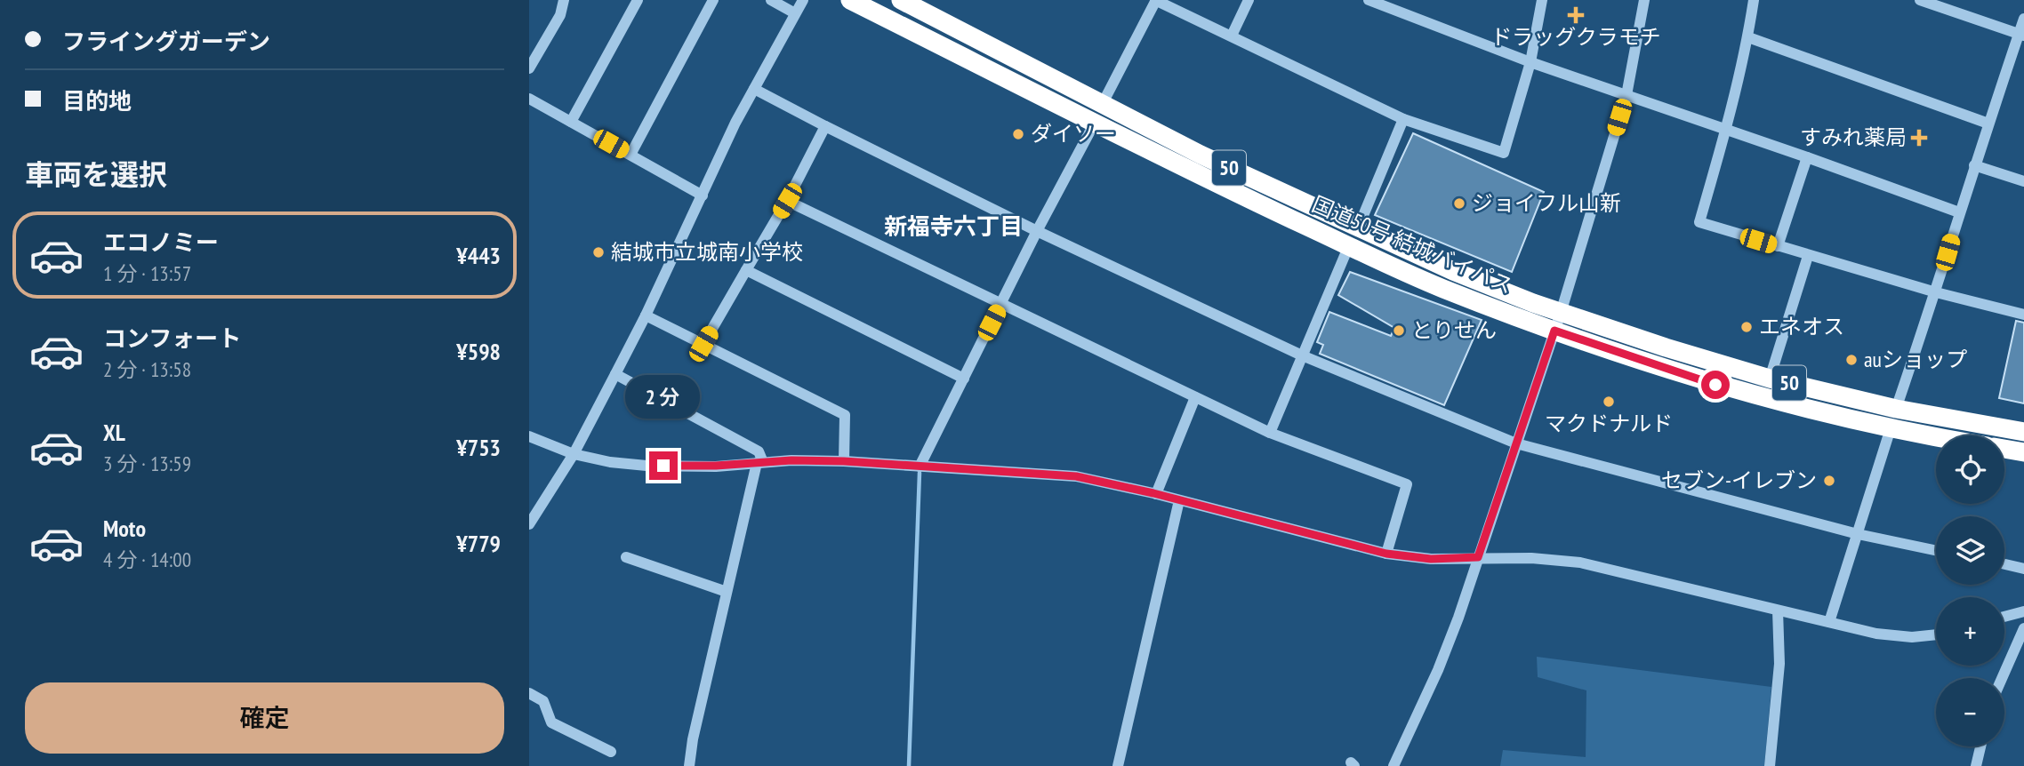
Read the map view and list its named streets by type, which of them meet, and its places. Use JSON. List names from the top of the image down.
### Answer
{
  "streets": {
    "highway": ["50", "国道50号 結城バイパス"]
  },
  "districts": ["新福寺六丁目"],
  "places": {
    "health": ["ドラッグクラモチ", "すみれ薬局"],
    "other": [
      "ダイソー",
      "ジョイフル山新",
      "結城市立城南小学校",
      "エネオス",
      "とりせん",
      "auショップ",
      "マクドナルド",
      "セブン-イレブン"
    ]
  },
  "page": {
    "banner": ["フライングガーデン", "目的地"],
    "heading": "車両を選択",
    "list": [
      {
        "name": "エコノミー",
        "note": "1 分 · 13:57",
        "value": "¥443"
      },
      {
        "name": "コンフォート",
        "note": "2 分 · 13:58",
        "value": "¥598"
      },
      {
        "name": "XL",
        "note": "3 分 · 13:59",
        "value": "¥753"
      },
      {
        "name": "Moto",
        "note": "4 分 · 14:00",
        "value": "¥779"
      }
    ],
    "bubble": "2 分",
    "map_buttons": ["+", "−"],
    "buttons": "確定"
  }
}
